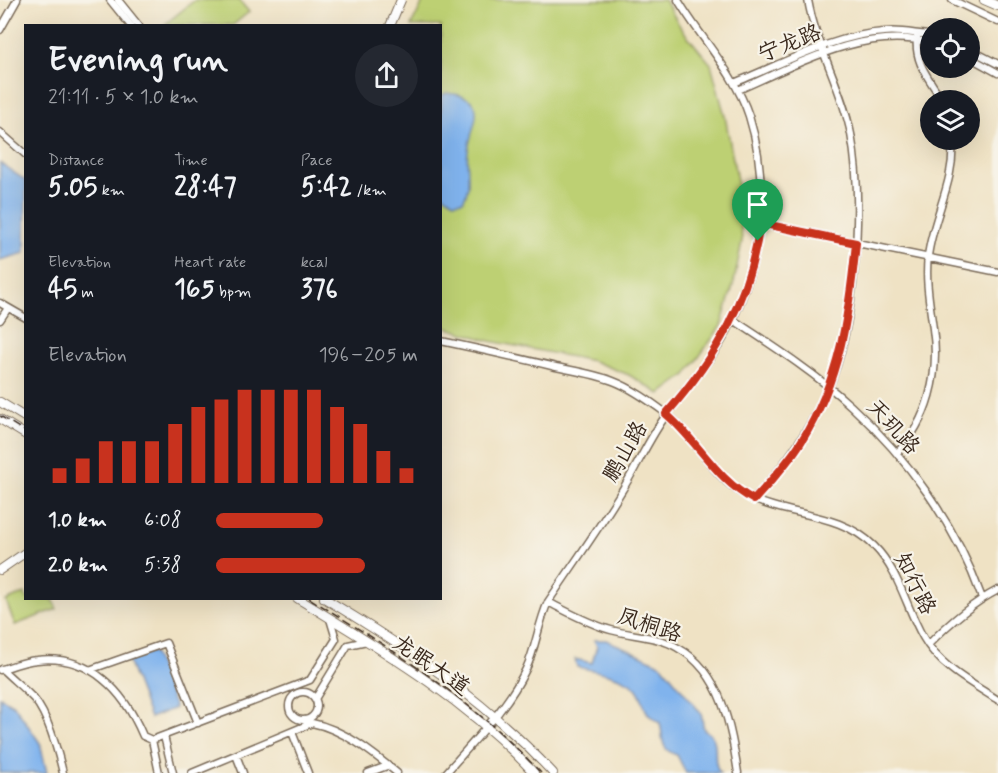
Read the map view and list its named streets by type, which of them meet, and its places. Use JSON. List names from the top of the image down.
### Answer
{
  "streets": {
    "main road": ["龙眠大道"],
    "street": [
      "宁龙路",
      "天玑路",
      "鹏山路",
      "知行路",
      "凤桐路"
    ]
  },
  "crossings": [
    ["宁龙路", "鹏山路"],
    ["天玑路", "鹏山路"],
    ["鹏山路", "知行路"],
    ["鹏山路", "凤桐路"],
    ["鹏山路", "龙眠大道"]
  ],
  "page": {
    "heading": ["Evening run", "21:11 · 5 × 1.0 km"],
    "stats": [
      ["Distance", "5.05 km"],
      ["Time", "28:47"],
      ["Pace", "5:42 /km"],
      ["Elevation", "45 m"],
      ["Heart rate", "165 bpm"],
      ["kcal", "376"]
    ],
    "chart": ["Elevation", "196–205 m"],
    "list": [
      {
        "name": "1.0 km",
        "note": "6:08"
      },
      {
        "name": "2.0 km",
        "note": "5:38"
      }
    ]
  }
}
